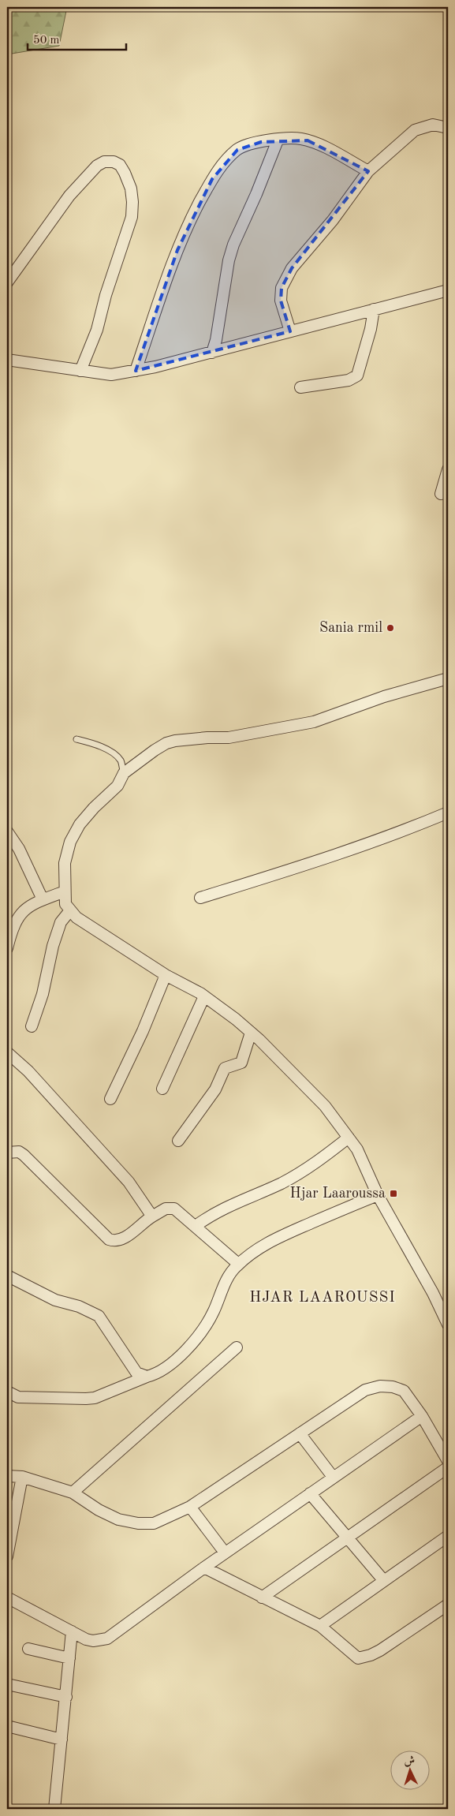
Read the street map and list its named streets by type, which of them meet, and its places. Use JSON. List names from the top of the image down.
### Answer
{
  "districts": ["HJAR LAAROUSSI"],
  "places": {
    "other": ["Sania rmil"],
    "transit": ["Hjar Laaroussa"]
  },
  "scale_bar": "50 m",
  "north": "top"
}
